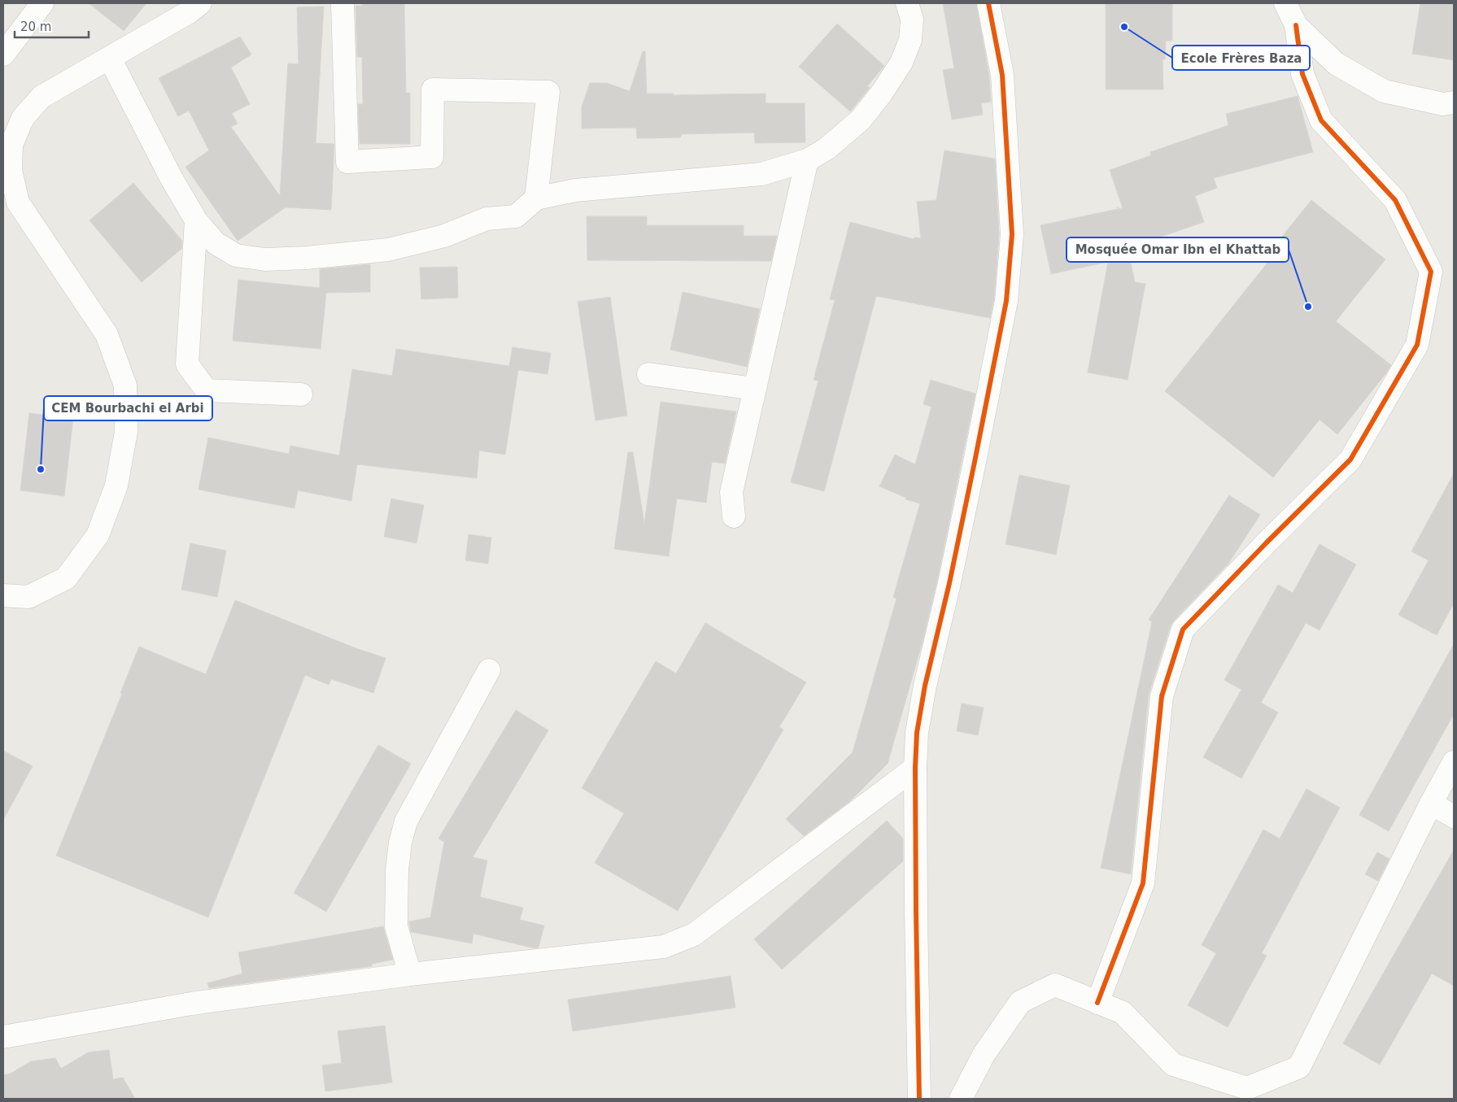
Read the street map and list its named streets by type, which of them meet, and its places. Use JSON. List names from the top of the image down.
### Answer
{
  "places": ["Ecole Frères Baza", "Mosquée Omar Ibn el Khattab", "CEM Bourbachi el Arbi"],
  "scale_bar": "20 m"
}
